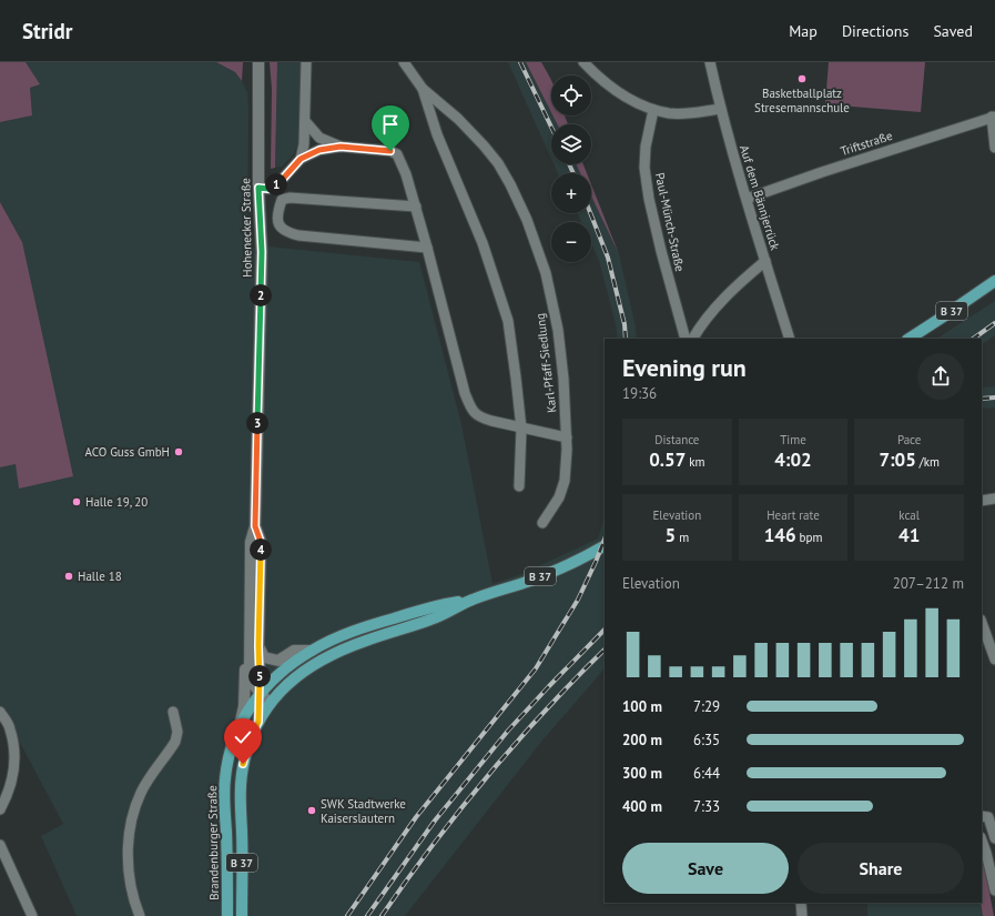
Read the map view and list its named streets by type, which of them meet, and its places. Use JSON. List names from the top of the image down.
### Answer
{
  "streets": {
    "main road": ["Hohenecker Straße", "B 37", "Brandenburger Straße"],
    "street": [
      "Triftstraße",
      "Auf dem Bännjerrück",
      "Paul-Münch-Straße",
      "Karl-Pfaff-Siedlung"
    ]
  },
  "crossings": [
    ["Triftstraße", "Auf dem Bännjerrück"],
    ["Hohenecker Straße", "Brandenburger Straße"]
  ],
  "places": [
    "Basketballplatz Stresemannschule",
    "ACO Guss GmbH",
    "Halle 19, 20",
    "Halle 18",
    "SWK Stadtwerke Kaiserslautern"
  ],
  "page": {
    "header": "Stridr",
    "nav": ["Map", "Directions", "Saved"],
    "map_buttons": ["+", "−"],
    "pins": [
      "1",
      "2",
      "3",
      "4",
      "5"
    ],
    "heading": ["Evening run", "19:36"],
    "stats": [
      ["Distance", "0.57 km"],
      ["Time", "4:02"],
      ["Pace", "7:05 /km"],
      ["Elevation", "5 m"],
      ["Heart rate", "146 bpm"],
      ["kcal", "41"]
    ],
    "chart": ["Elevation", "207–212 m"],
    "list": [
      {
        "name": "100 m",
        "note": "7:29"
      },
      {
        "name": "200 m",
        "note": "6:35"
      },
      {
        "name": "300 m",
        "note": "6:44"
      },
      {
        "name": "400 m",
        "note": "7:33"
      }
    ],
    "buttons": ["Save", "Share"]
  }
}
